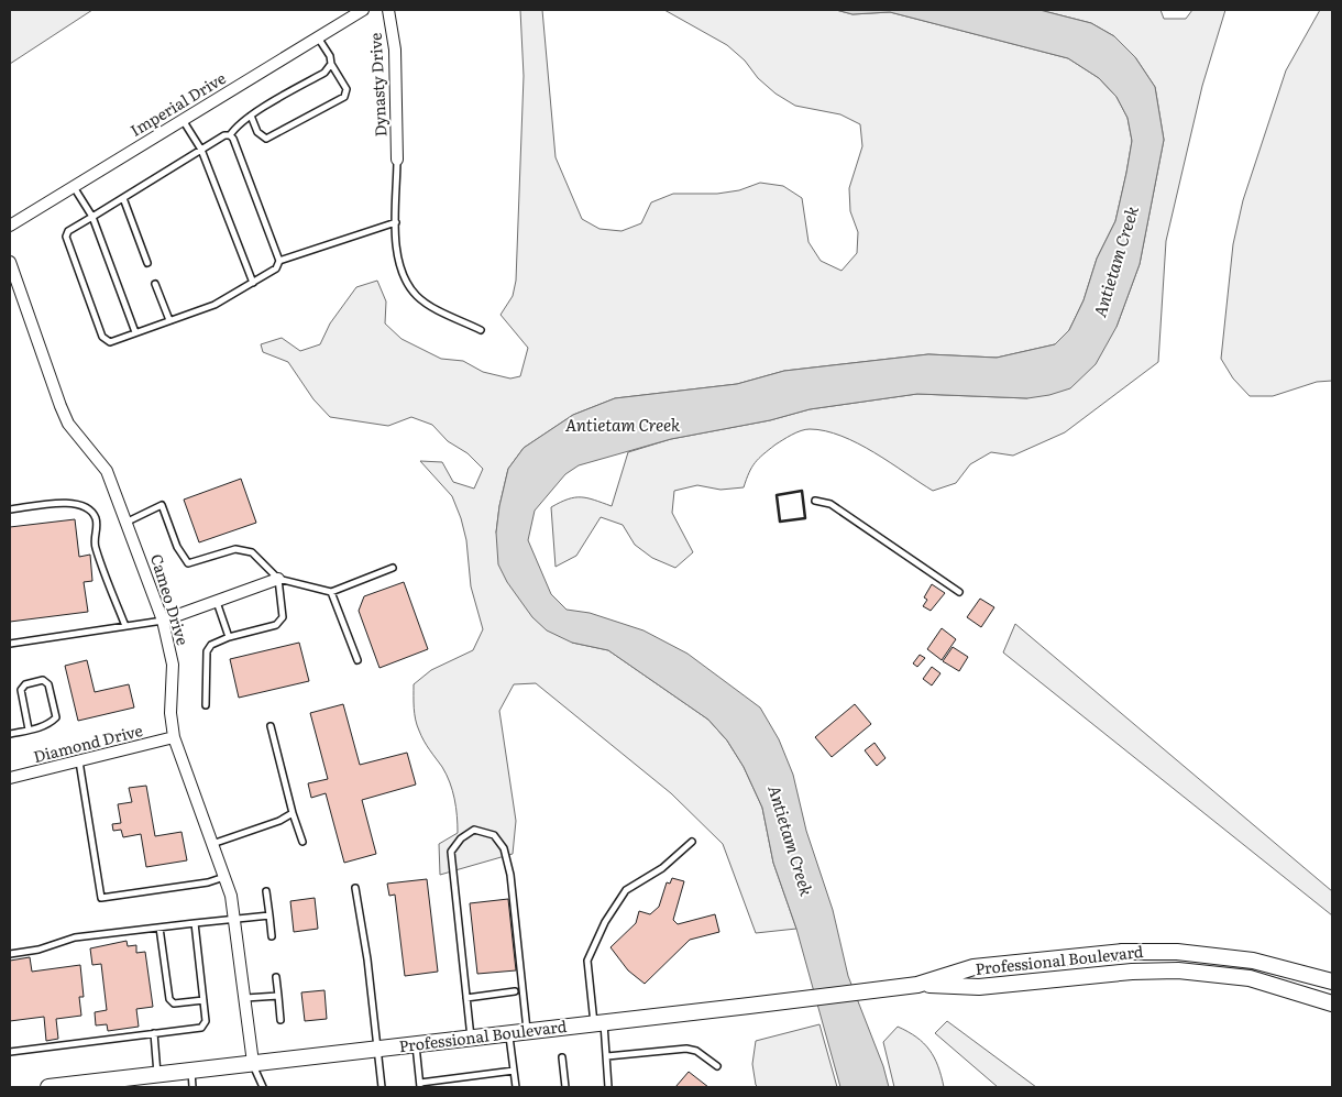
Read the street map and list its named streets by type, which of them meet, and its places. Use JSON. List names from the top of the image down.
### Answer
{
  "streets": {
    "street": [
      "Dynasty Drive",
      "Imperial Drive",
      "Cameo Drive",
      "Diamond Drive",
      "Professional Boulevard"
    ]
  },
  "crossings": [
    ["Cameo Drive", "Diamond Drive"],
    ["Cameo Drive", "Professional Boulevard"]
  ],
  "water": ["Antietam Creek"]
}
